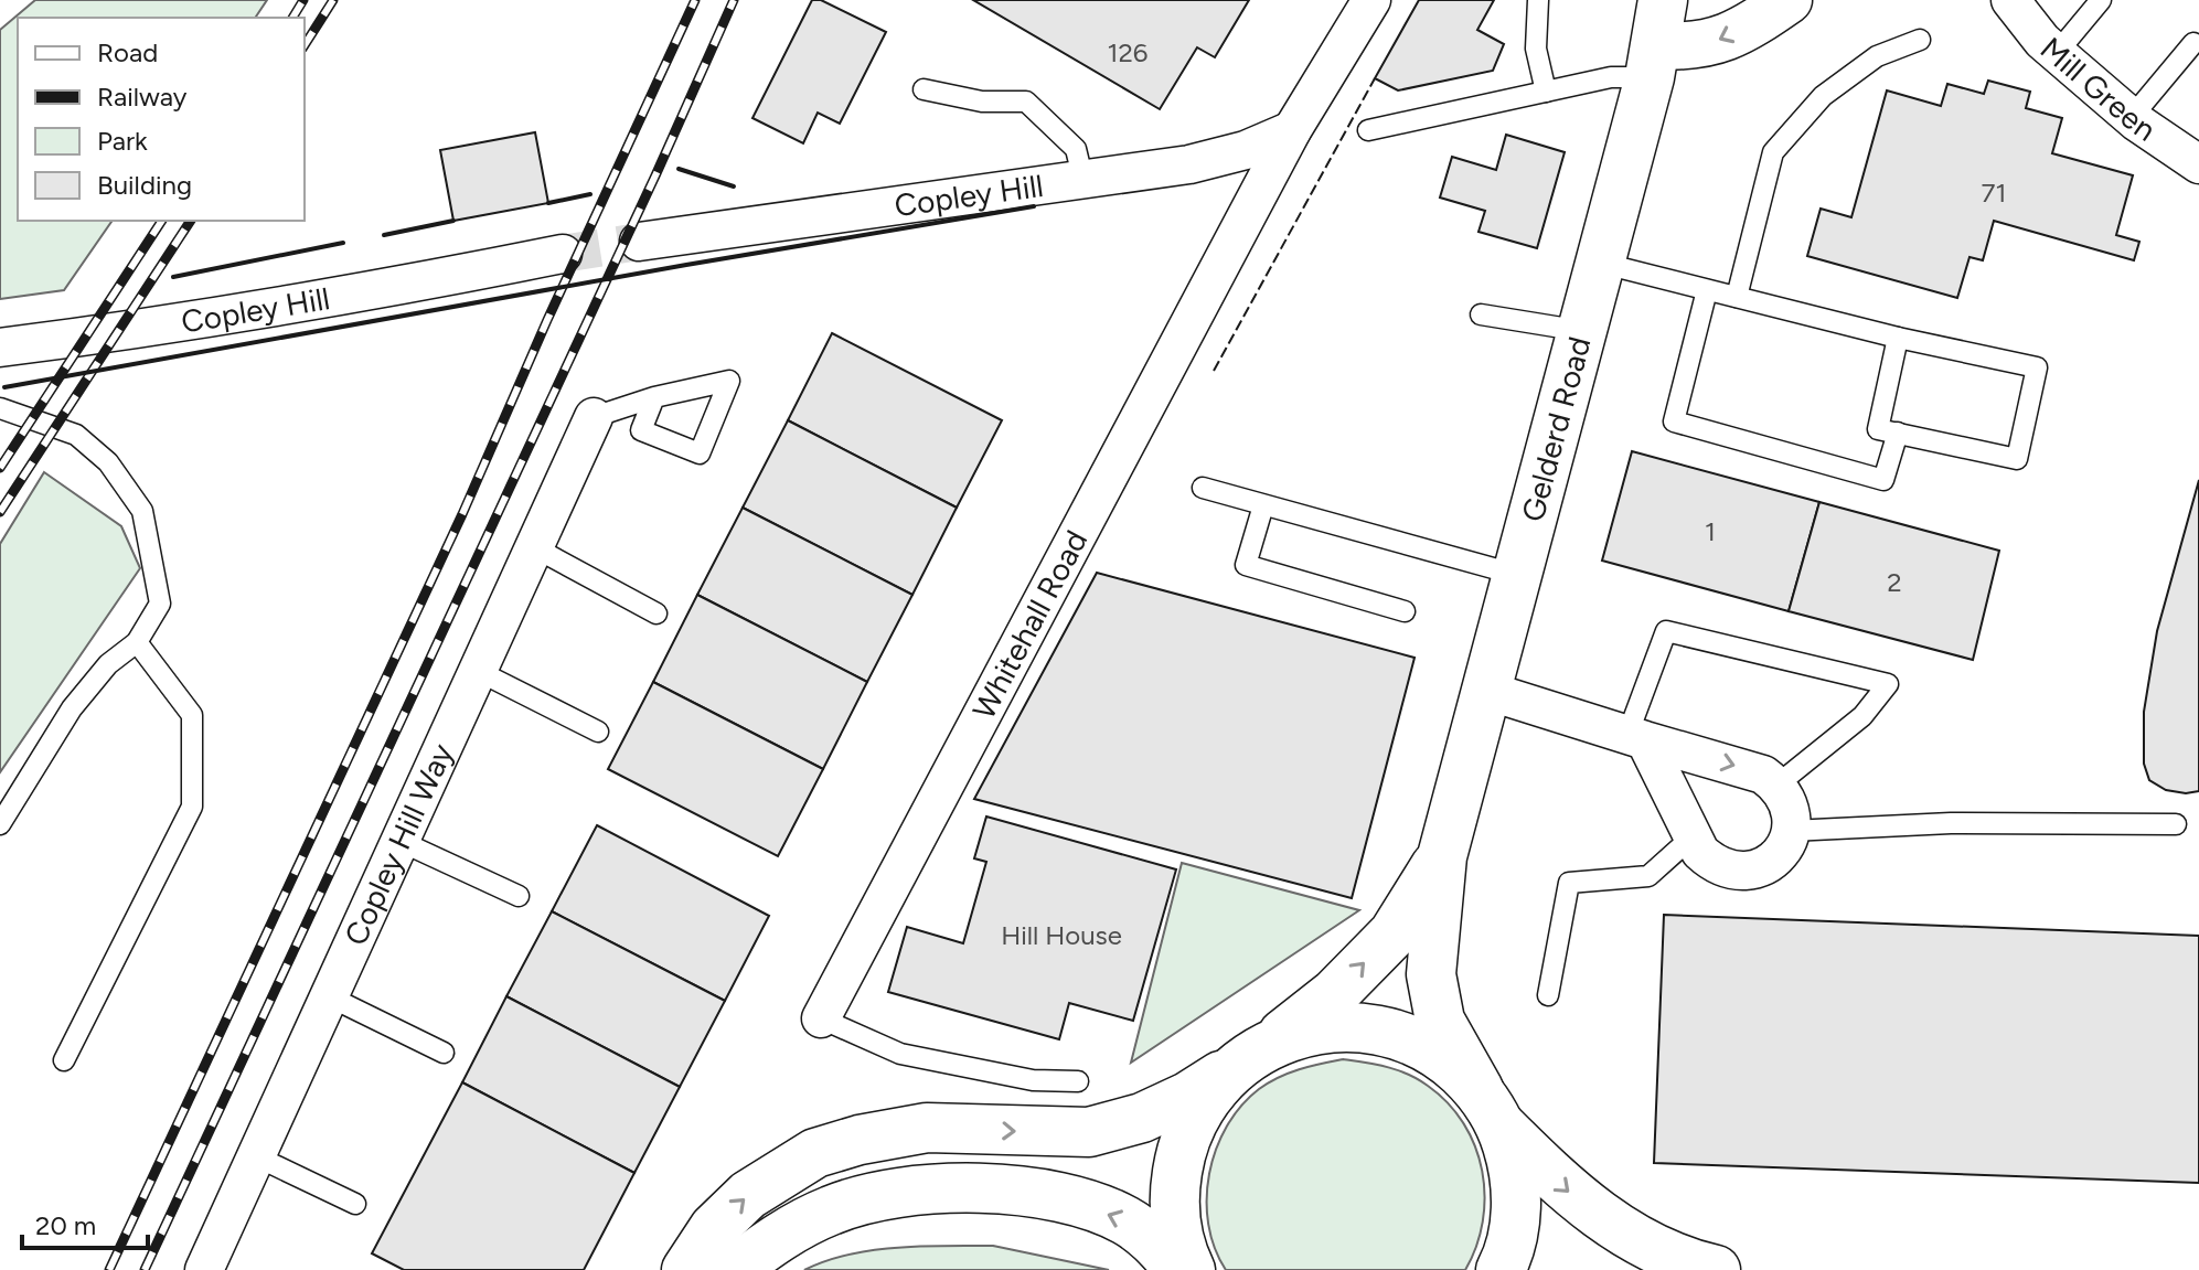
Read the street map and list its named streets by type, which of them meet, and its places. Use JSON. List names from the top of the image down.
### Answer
{
  "streets": {
    "main road": ["Gelderd Road"],
    "street": [
      "Mill Green",
      "Copley Hill",
      "Whitehall Road",
      "Copley Hill Way"
    ]
  },
  "crossings": [
    ["Copley Hill", "Whitehall Road"]
  ],
  "house_numbers": [
    "126",
    "71",
    "1",
    "2",
    "Hill House"
  ],
  "legend": [
    "Road",
    "Railway",
    "Park",
    "Building"
  ],
  "scale_bar": "20 m"
}
